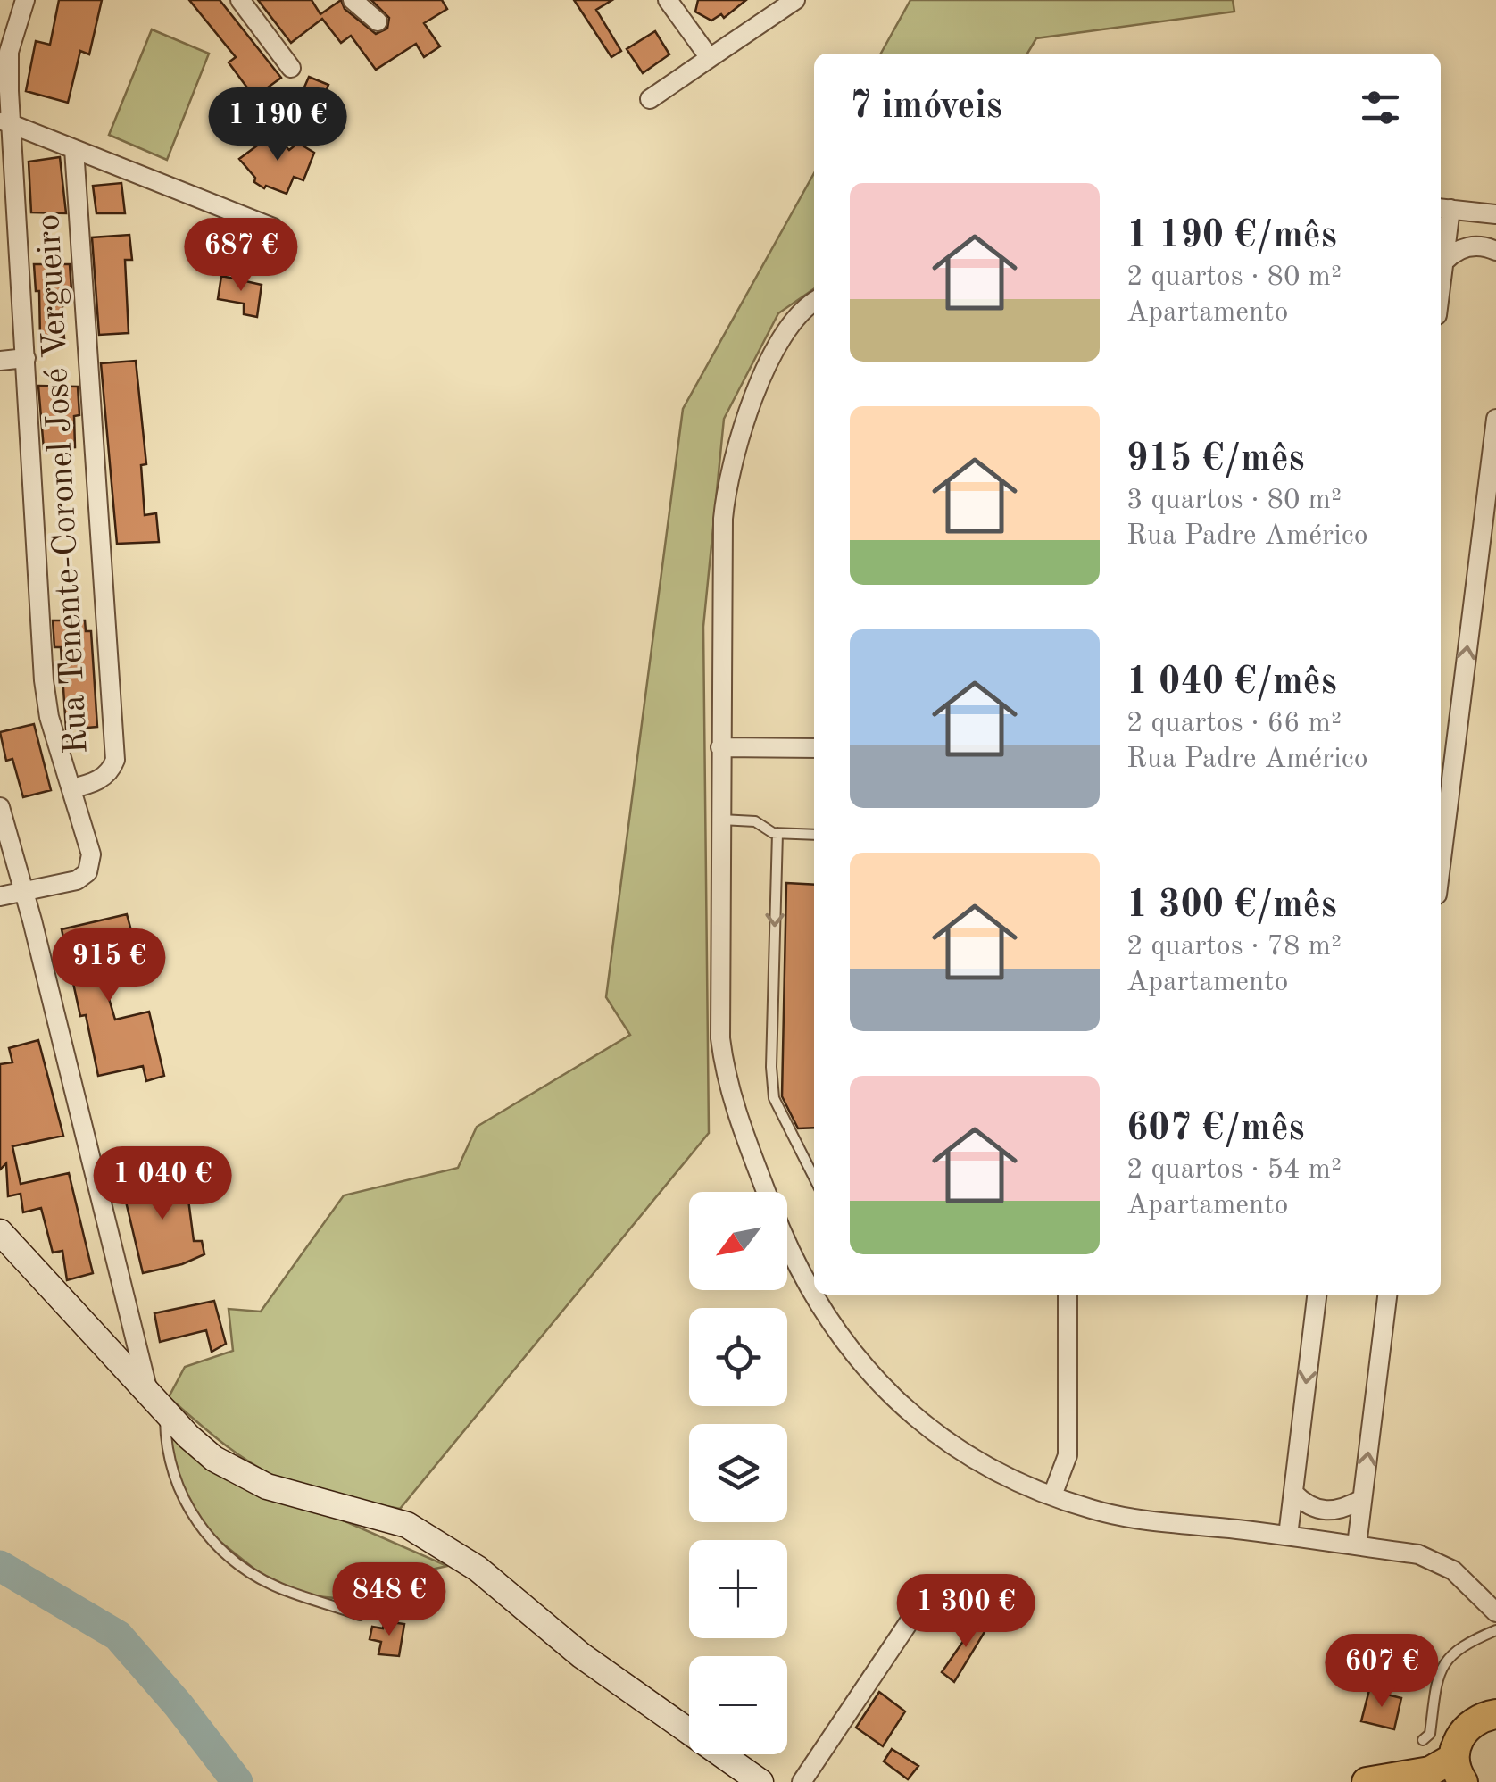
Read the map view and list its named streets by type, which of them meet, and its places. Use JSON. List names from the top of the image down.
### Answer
{
  "streets": {
    "street": ["Rua Tenente-Coronel José Vergueiro"]
  },
  "north": "bottom left",
  "page": {
    "heading": "7 imóveis",
    "price": [
      "1 190 €",
      "687 €",
      "915 €",
      "1 040 €",
      "848 €",
      "1 300 €",
      "607 €"
    ],
    "list": [
      {
        "name": "1 190 €/mês",
        "note": "2 quartos · 80 m² · Apartamento"
      },
      {
        "name": "915 €/mês",
        "note": "3 quartos · 80 m² · Rua Padre Américo"
      },
      {
        "name": "1 040 €/mês",
        "note": "2 quartos · 66 m² · Rua Padre Américo"
      },
      {
        "name": "1 300 €/mês",
        "note": "2 quartos · 78 m² · Apartamento"
      },
      {
        "name": "607 €/mês",
        "note": "2 quartos · 54 m² · Apartamento"
      }
    ],
    "map_buttons": ["+", "−"]
  }
}
